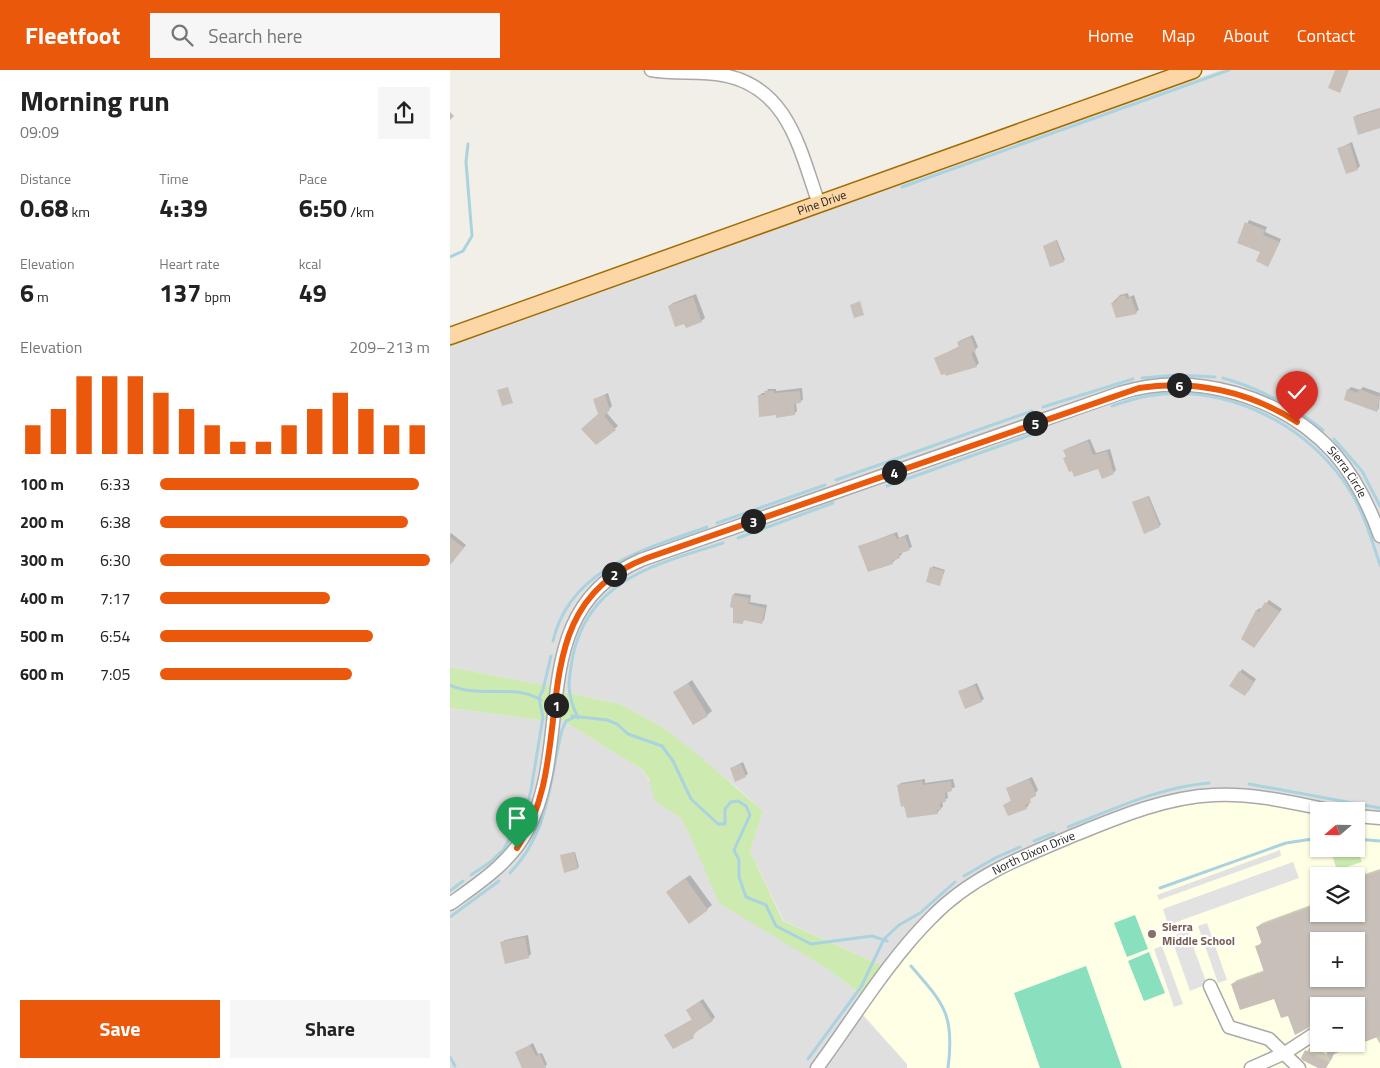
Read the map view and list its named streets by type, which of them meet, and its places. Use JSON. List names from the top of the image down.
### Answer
{
  "streets": {
    "main road": ["Pine Drive"],
    "street": ["Sierra Circle", "North Dixon Drive"]
  },
  "places": ["Sierra Middle School"],
  "north": "left",
  "page": {
    "header": "Fleetfoot",
    "search": "Search here",
    "nav": [
      "Home",
      "Map",
      "About",
      "Contact"
    ],
    "heading": ["Morning run", "09:09"],
    "stats": [
      ["Distance", "0.68 km"],
      ["Time", "4:39"],
      ["Pace", "6:50 /km"],
      ["Elevation", "6 m"],
      ["Heart rate", "137 bpm"],
      ["kcal", "49"]
    ],
    "chart": ["Elevation", "209–213 m"],
    "pins": [
      "6",
      "5",
      "4",
      "3",
      "2",
      "1"
    ],
    "list": [
      {
        "name": "100 m",
        "note": "6:33"
      },
      {
        "name": "200 m",
        "note": "6:38"
      },
      {
        "name": "300 m",
        "note": "6:30"
      },
      {
        "name": "400 m",
        "note": "7:17"
      },
      {
        "name": "500 m",
        "note": "6:54"
      },
      {
        "name": "600 m",
        "note": "7:05"
      }
    ],
    "map_buttons": ["+", "−"],
    "buttons": ["Save", "Share"]
  }
}
